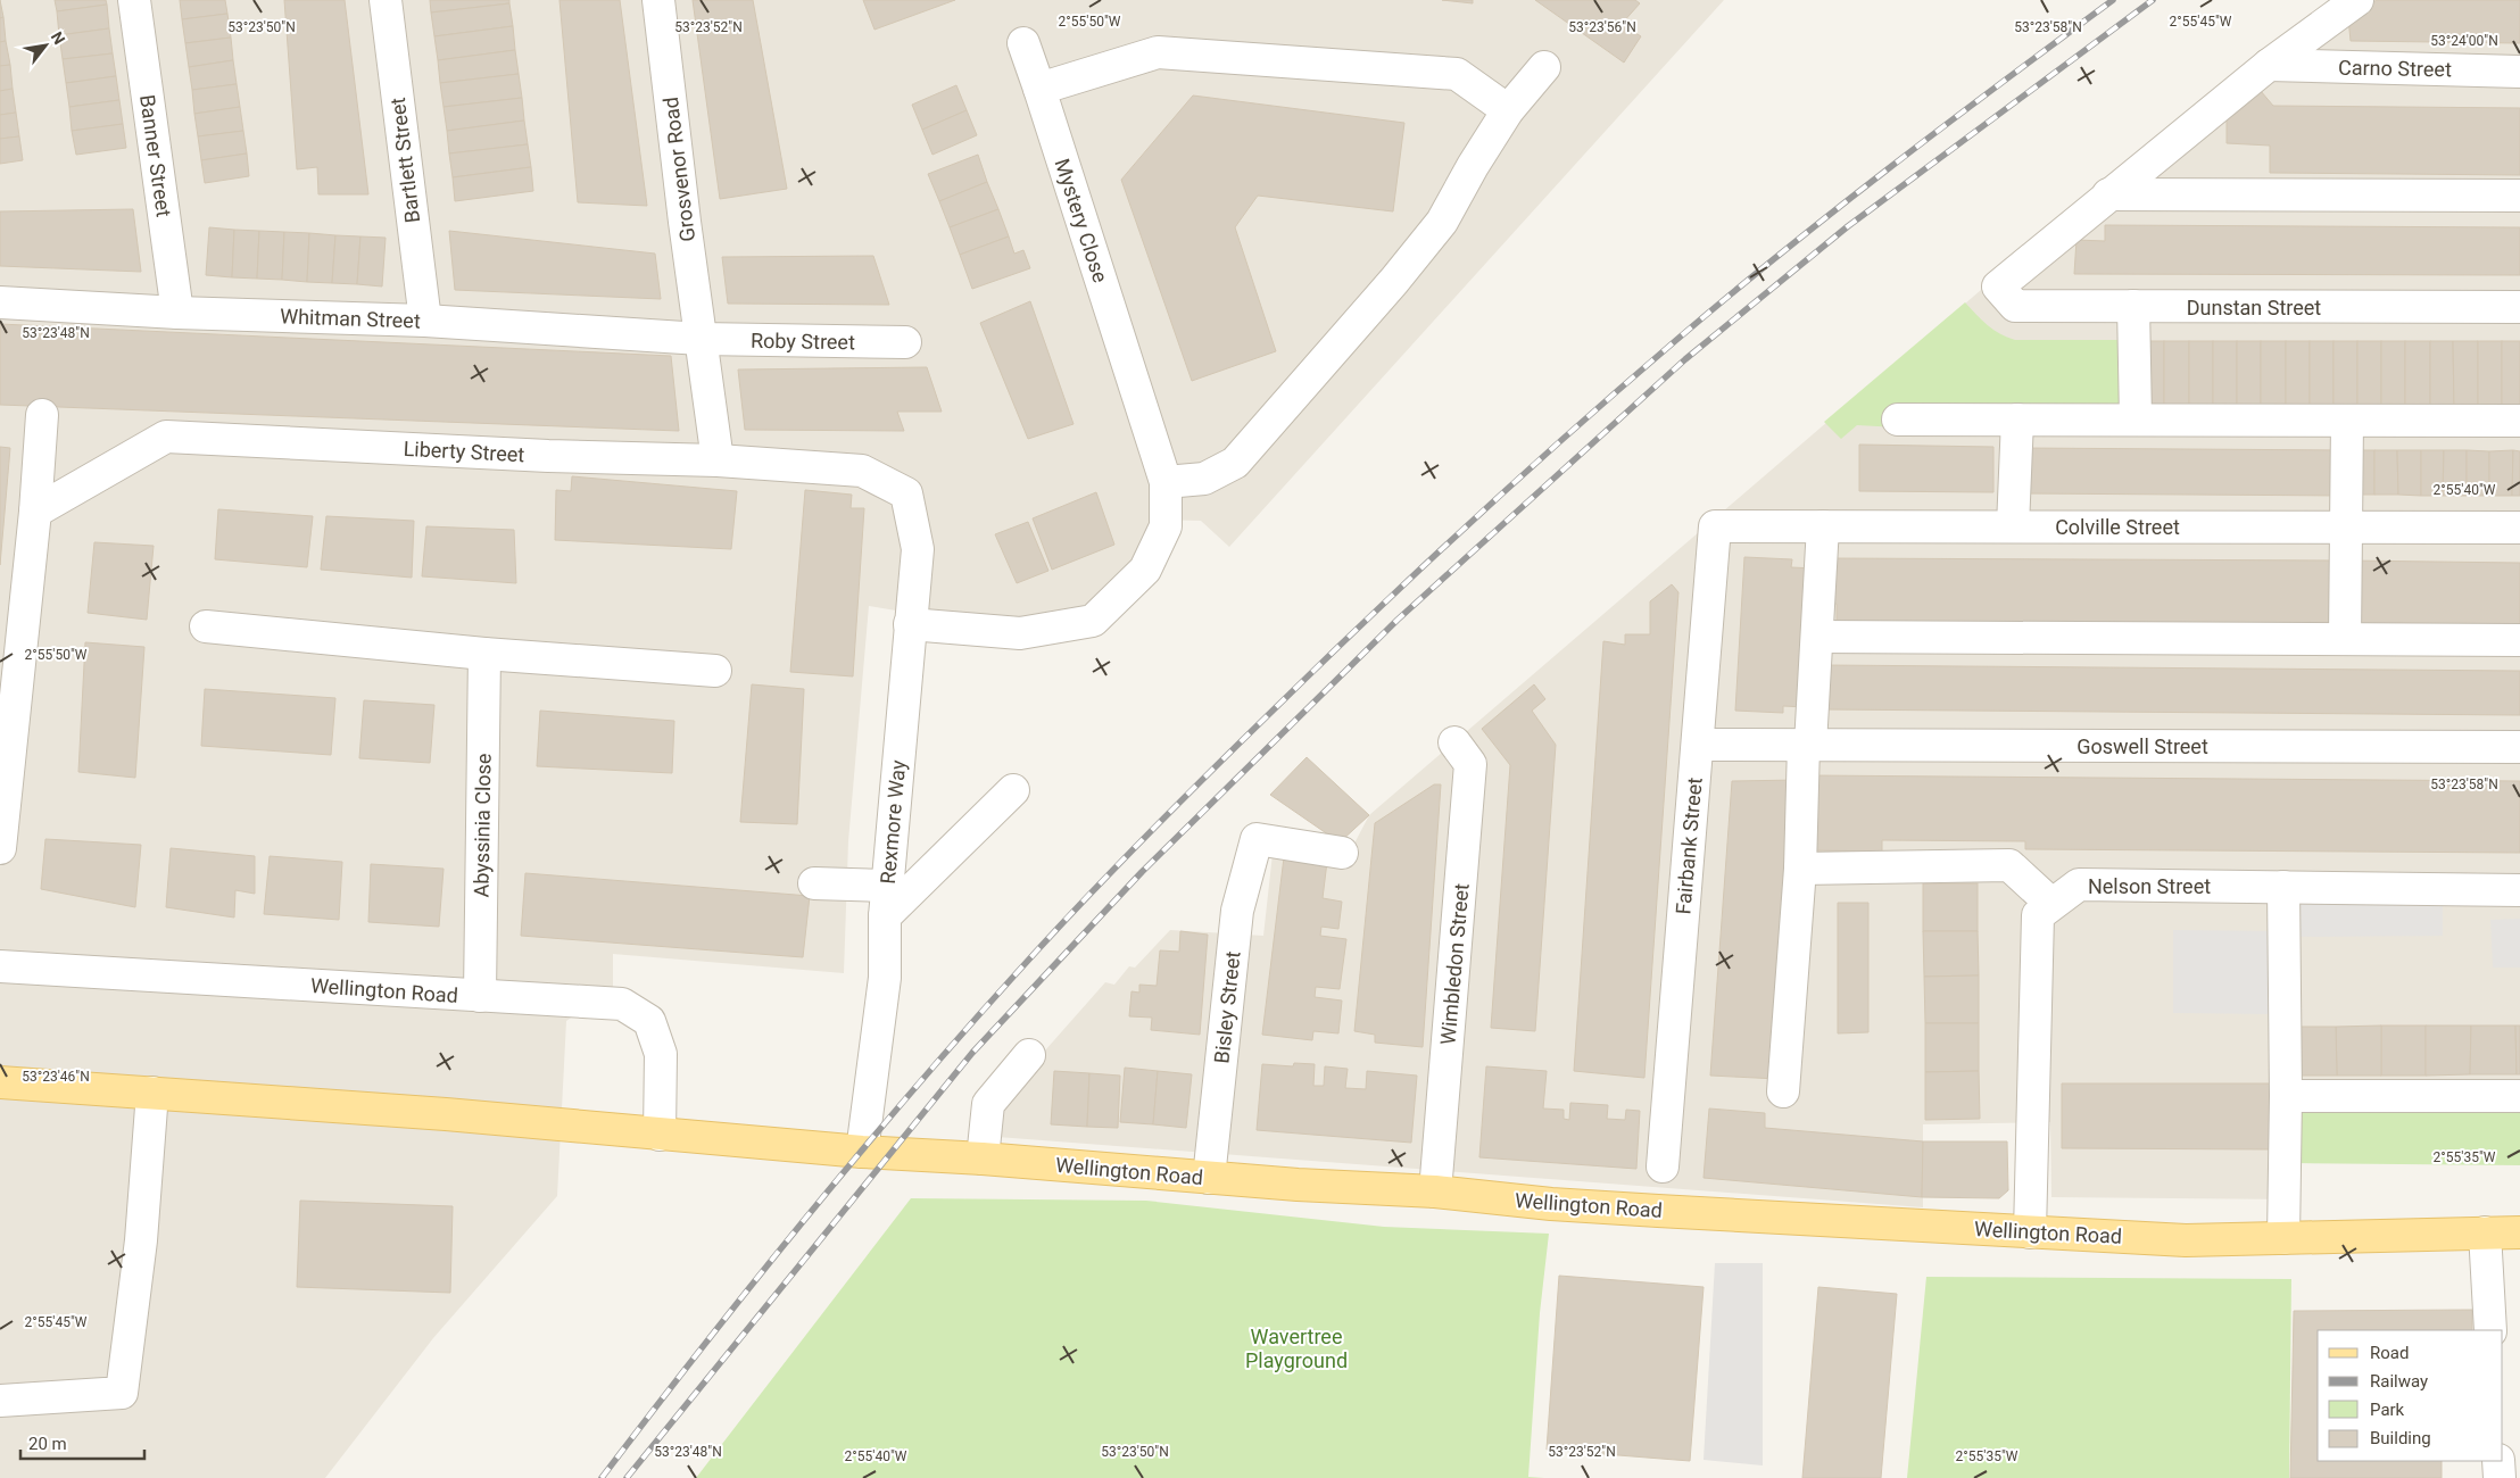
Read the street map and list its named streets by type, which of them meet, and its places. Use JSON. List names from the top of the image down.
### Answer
{
  "streets": {
    "main road": ["Wellington Road"],
    "street": [
      "Carno Street",
      "Banner Street",
      "Bartlett Street",
      "Grosvenor Road",
      "Mystery Close",
      "Dunstan Street",
      "Whitman Street",
      "Roby Street",
      "Liberty Street",
      "Colville Street",
      "Goswell Street",
      "Rexmore Way",
      "Abyssinia Close",
      "Fairbank Street",
      "Nelson Street",
      "Wimbledon Street",
      "Bisley Street"
    ]
  },
  "crossings": [
    ["Banner Street", "Whitman Street"],
    ["Bartlett Street", "Whitman Street"],
    ["Grosvenor Road", "Whitman Street"],
    ["Grosvenor Road", "Roby Street"],
    ["Grosvenor Road", "Liberty Street"],
    ["Mystery Close", "Rexmore Way"],
    ["Whitman Street", "Roby Street"],
    ["Liberty Street", "Rexmore Way"],
    ["Colville Street", "Fairbank Street"],
    ["Goswell Street", "Fairbank Street"],
    ["Rexmore Way", "Wellington Road"],
    ["Abyssinia Close", "Wellington Road"],
    ["Nelson Street", "Wellington Road"],
    ["Wimbledon Street", "Wellington Road"],
    ["Wellington Road", "Bisley Street"]
  ],
  "parks": ["Wavertree Playground"],
  "legend": [
    "Road",
    "Railway",
    "Park",
    "Building"
  ],
  "scale_bar": "20 m",
  "north": "top right",
  "coordinates": [
    "2°55'50\"W",
    "2°55'45\"W",
    "53°23'50\"N",
    "53°23'52\"N",
    "53°23'56\"N",
    "53°23'58\"N",
    "53°24'00\"N",
    "53°23'48\"N",
    "2°55'40\"W",
    "53°23'46\"N",
    "2°55'35\"W"
  ]
}
